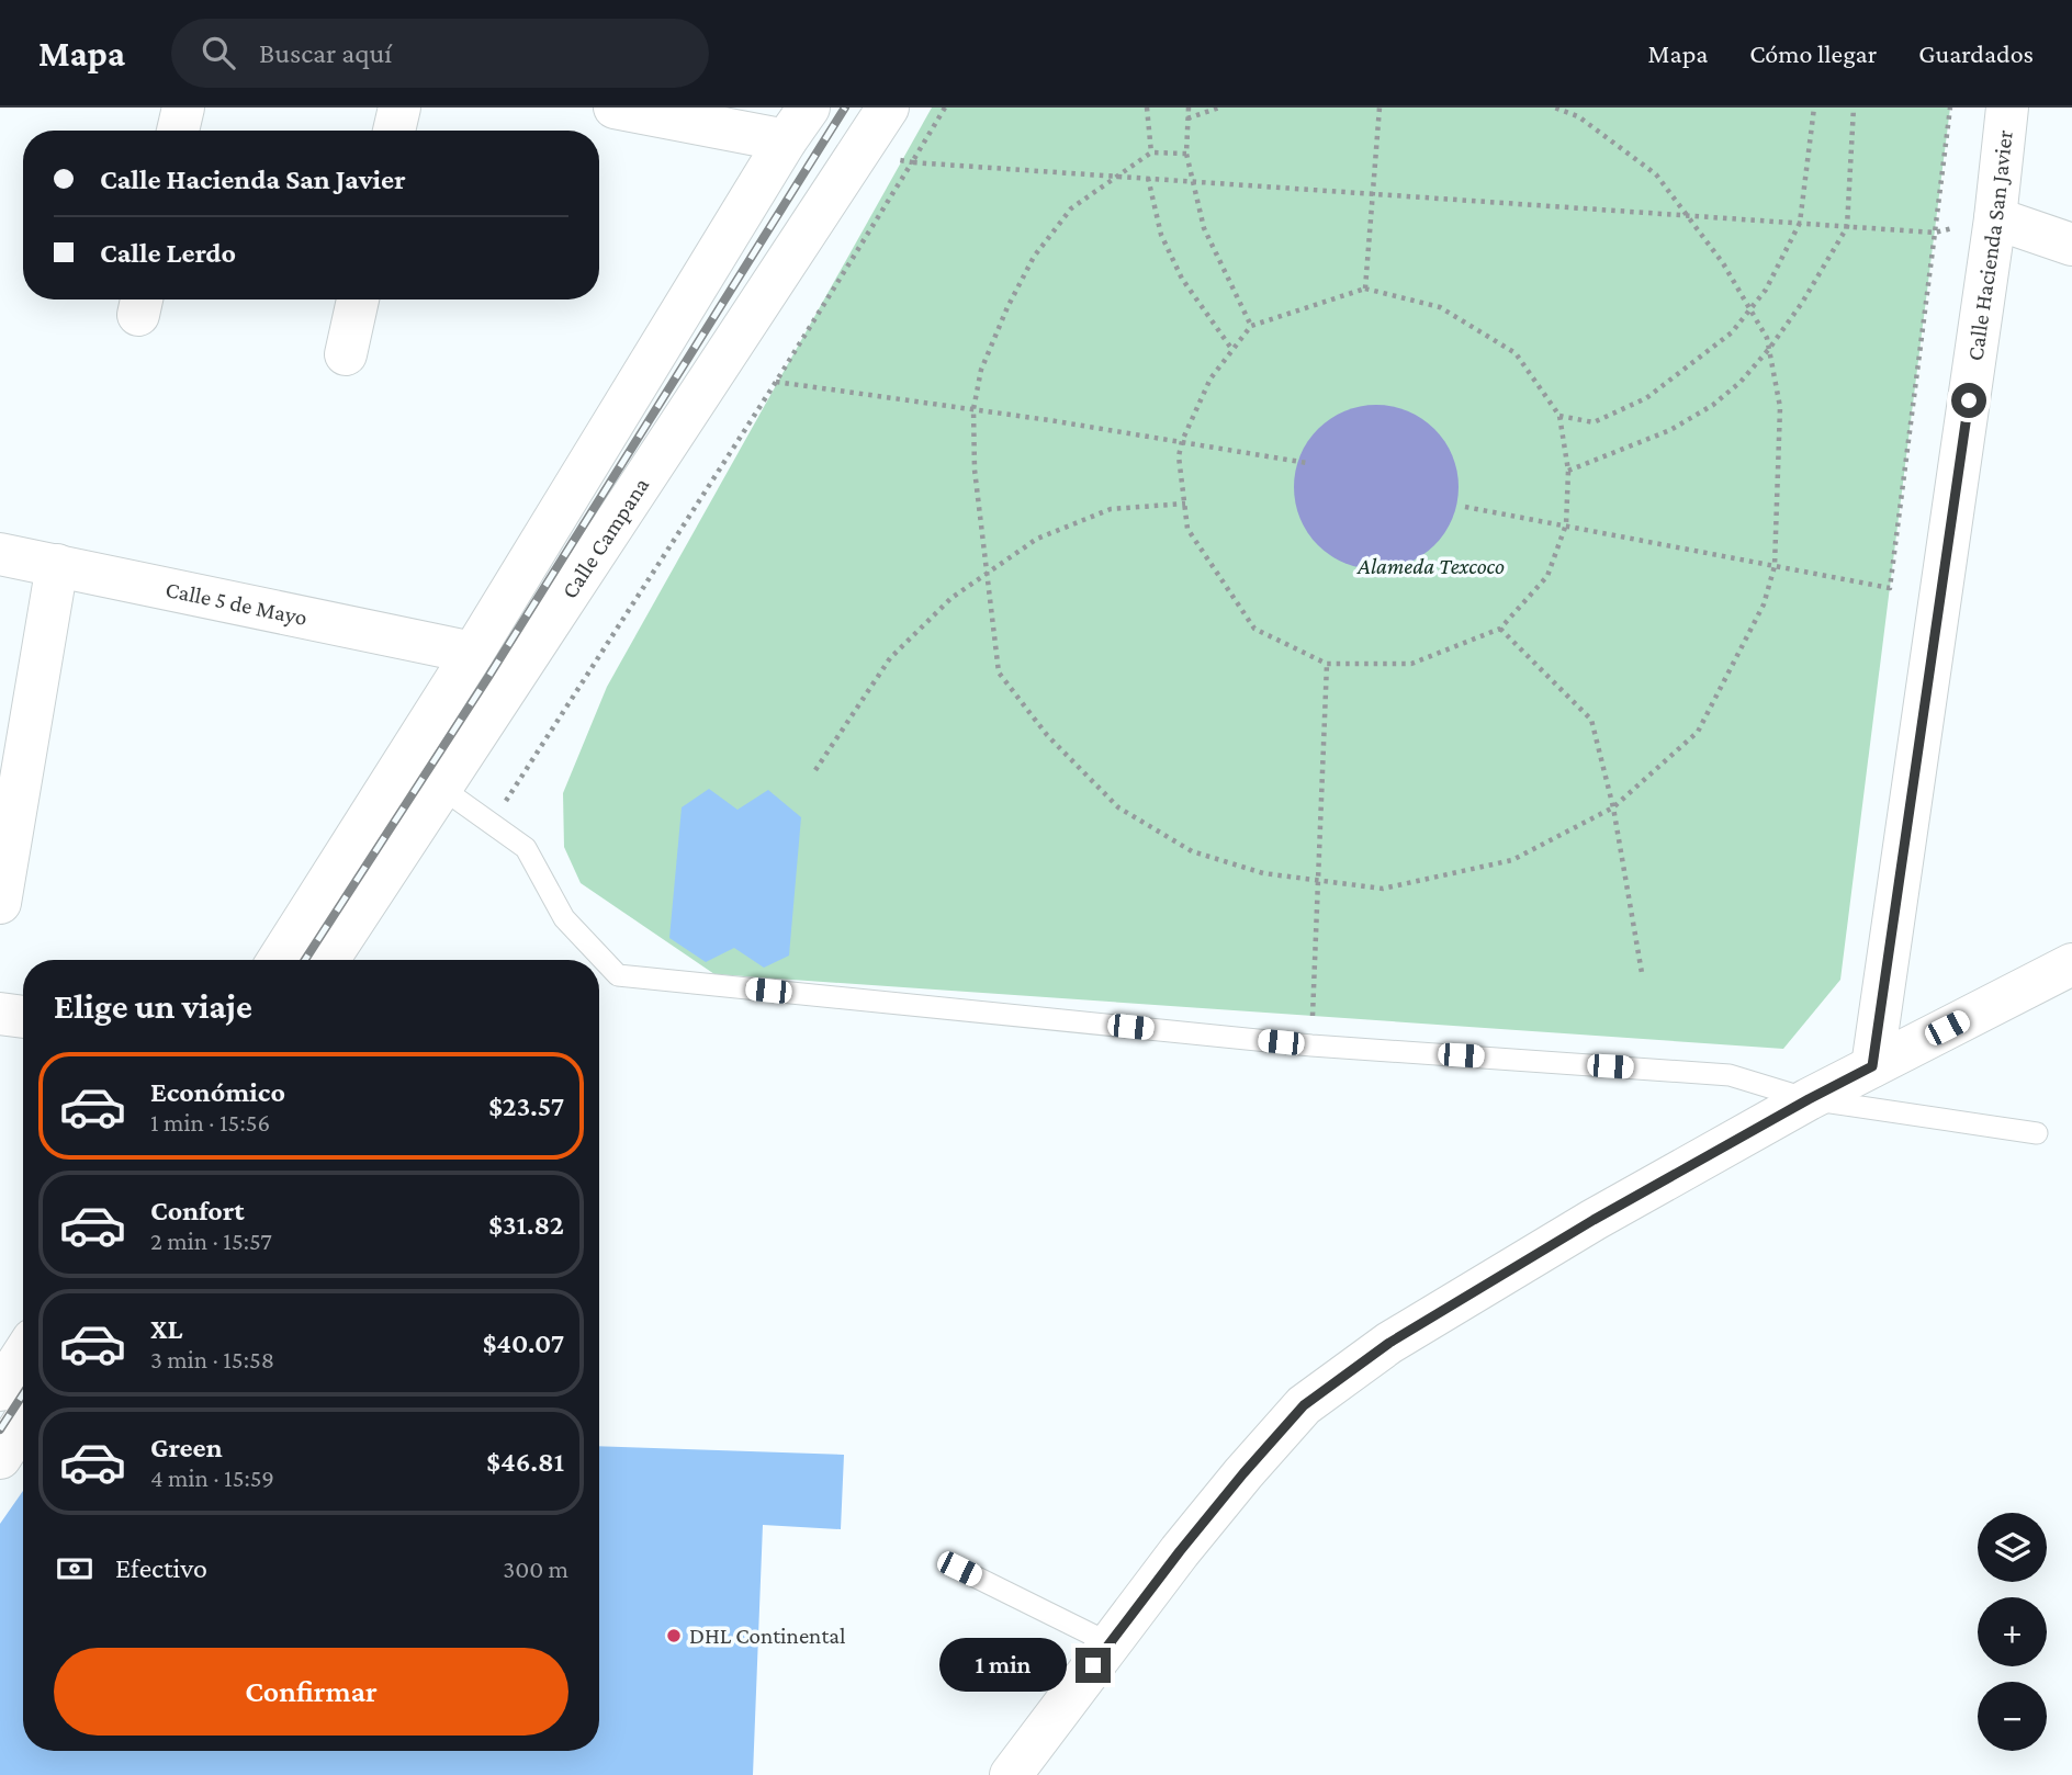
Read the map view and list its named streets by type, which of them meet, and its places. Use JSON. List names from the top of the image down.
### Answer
{
  "streets": {
    "street": ["Calle Hacienda San Javier", "Calle Campana", "Calle 5 de Mayo"]
  },
  "parks": ["Alameda Texcoco"],
  "places": ["DHL Continental"],
  "page": {
    "header": "Mapa",
    "search": "Buscar aquí",
    "nav": ["Mapa", "Cómo llegar", "Guardados"],
    "banner": ["Calle Hacienda San Javier", "Calle Lerdo"],
    "heading": "Elige un viaje",
    "list": [
      {
        "name": "Económico",
        "note": "1 min · 15:56",
        "value": "$23.57"
      },
      {
        "name": "Confort",
        "note": "2 min · 15:57",
        "value": "$31.82"
      },
      {
        "name": "XL",
        "note": "3 min · 15:58",
        "value": "$40.07"
      },
      {
        "name": "Green",
        "note": "4 min · 15:59",
        "value": "$46.81"
      }
    ],
    "map_buttons": ["+", "−"],
    "pay": ["Efectivo", "300 m"],
    "buttons": "Confirmar",
    "bubble": "1 min"
  }
}
